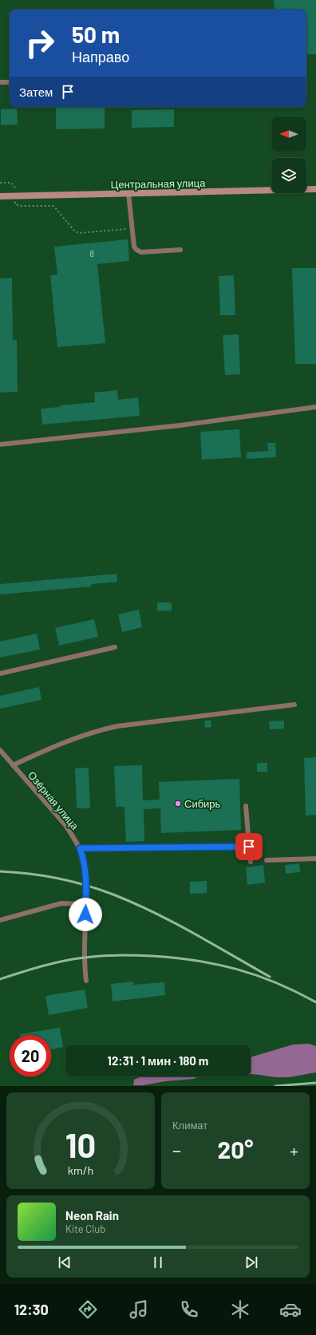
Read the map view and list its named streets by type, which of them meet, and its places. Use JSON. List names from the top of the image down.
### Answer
{
  "streets": {
    "street": ["Центральная улица"],
    "lane": ["Озёрная улица"]
  },
  "places": ["Сибирь"],
  "house_numbers": ["8"],
  "north": "left",
  "page": {
    "turn": ["50 m", "Направо"],
    "then": "Затем",
    "limit": "20",
    "trip": "12:31 · 1 мин · 180 m",
    "tile": "Климат",
    "heat": ["−", "20°", "+"],
    "song": ["Neon Rain", "Kite Club"],
    "tabs": "12:30",
    "gauge": ["10", "km/h"]
  }
}
